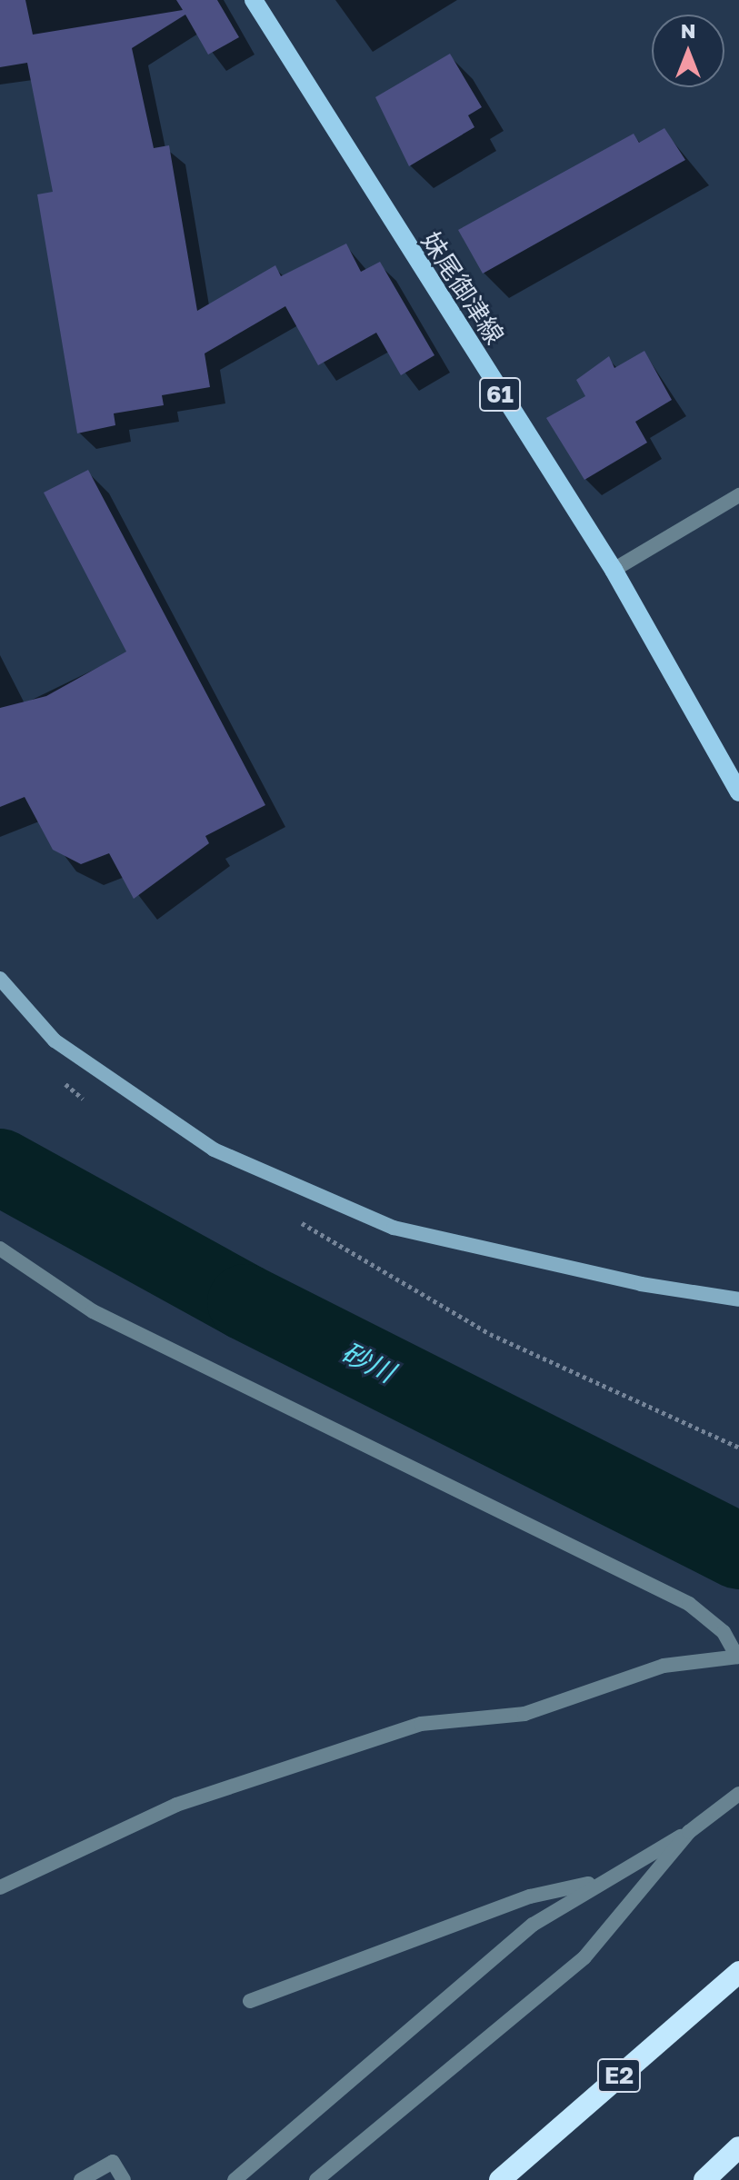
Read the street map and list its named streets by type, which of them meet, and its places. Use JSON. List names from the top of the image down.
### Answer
{
  "streets": {
    "highway": ["E2"],
    "main road": ["妹尾御津線", "61"]
  },
  "water": ["砂川"],
  "north": "top"
}
